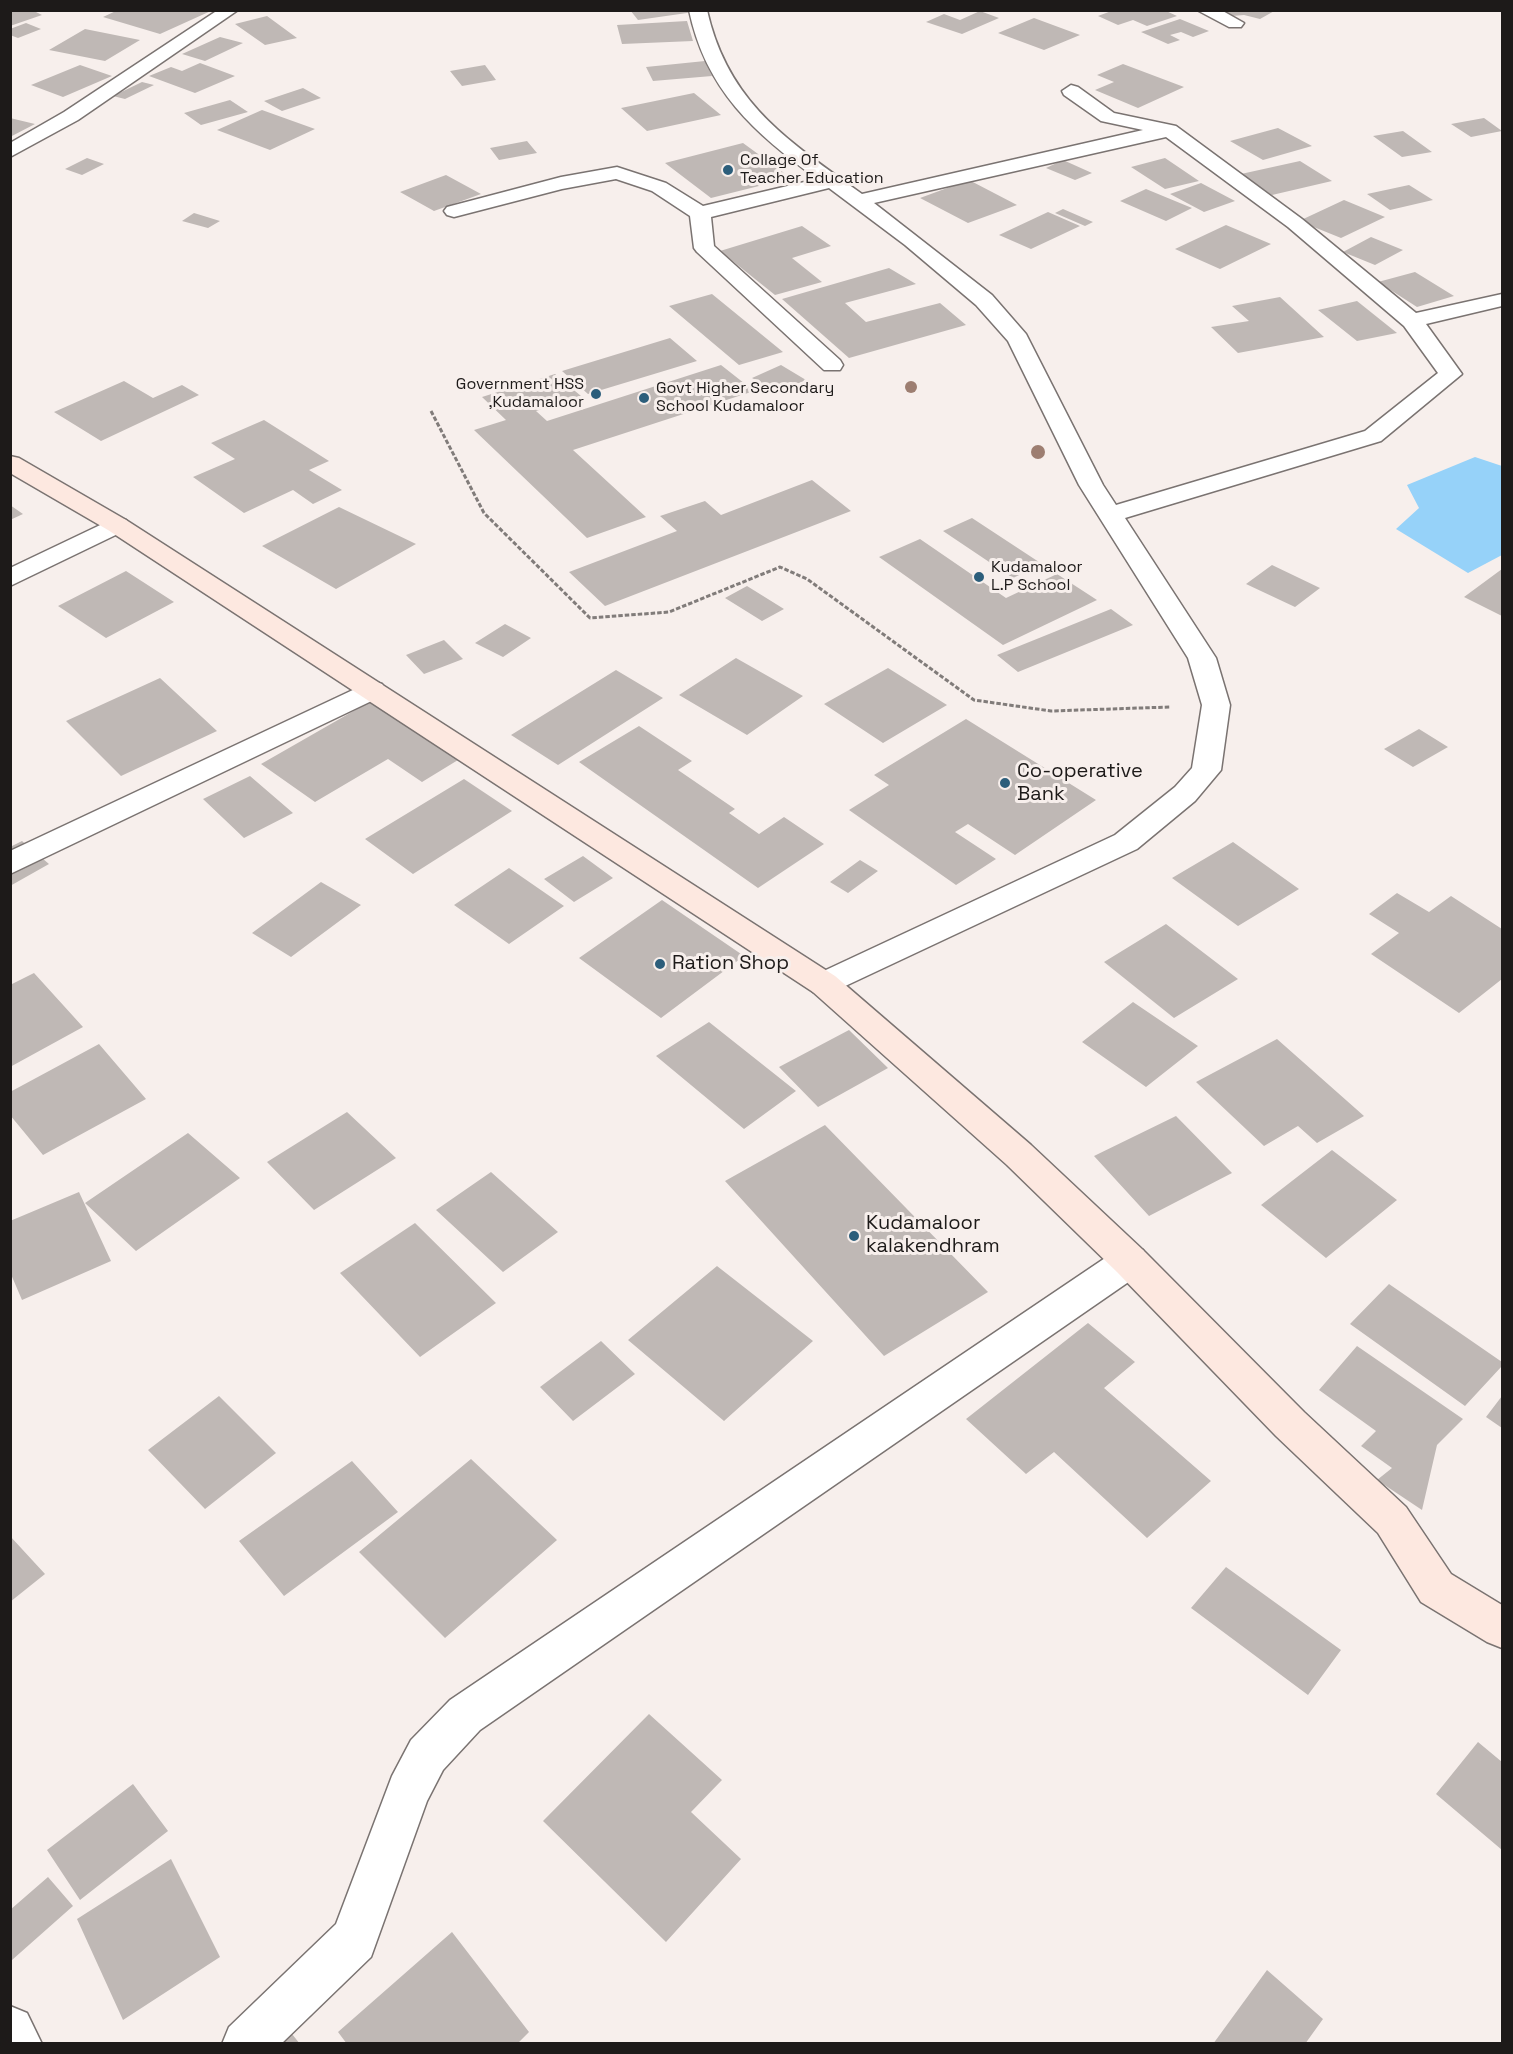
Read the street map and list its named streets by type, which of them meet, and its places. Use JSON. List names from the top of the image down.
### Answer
{
  "places": [
    "Collage Of Teacher Education",
    "Government HSS ,Kudamaloor",
    "Govt Higher Secondary School Kudamaloor",
    "Kudamaloor L.P School",
    "Co-operative Bank",
    "Ration Shop",
    "Kudamaloor kalakendhram"
  ]
}
